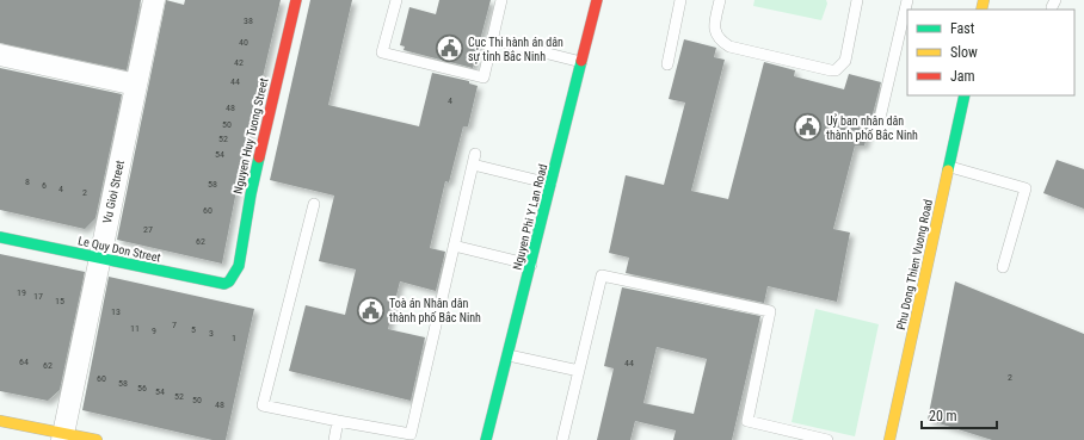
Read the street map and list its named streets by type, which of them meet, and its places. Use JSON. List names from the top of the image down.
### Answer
{
  "streets": {
    "street": [
      "Nguyen Huy Tuong Street",
      "Vu Gioi Street",
      "Nguyen Phi Y Lan Road",
      "Le Quy Don Street",
      "Phu Dong Thien Vuong Road"
    ]
  },
  "crossings": [
    ["Nguyen Huy Tuong Street", "Le Quy Don Street"],
    ["Vu Gioi Street", "Le Quy Don Street"]
  ],
  "places": {
    "public building": ["Cục Thi hành án dân sự tỉnh Bắc Ninh", "Uỷ ban nhân dân thành phố Bắc Ninh", "Toà án Nhân dân thành phố Bắc Ninh"]
  },
  "house_numbers": [
    "38",
    "40",
    "42",
    "44",
    "4",
    "48",
    "50",
    "52",
    "54",
    "8",
    "58",
    "6",
    "4",
    "2",
    "60",
    "27",
    "62",
    "19",
    "17",
    "15",
    "13",
    "7",
    "11",
    "5",
    "9",
    "3",
    "1",
    "64",
    "44",
    "62",
    "2",
    "60",
    "58",
    "56",
    "54",
    "52",
    "50",
    "48"
  ],
  "legend": ["Fast", "Slow", "Jam"],
  "scale_bar": "20 m"
}
